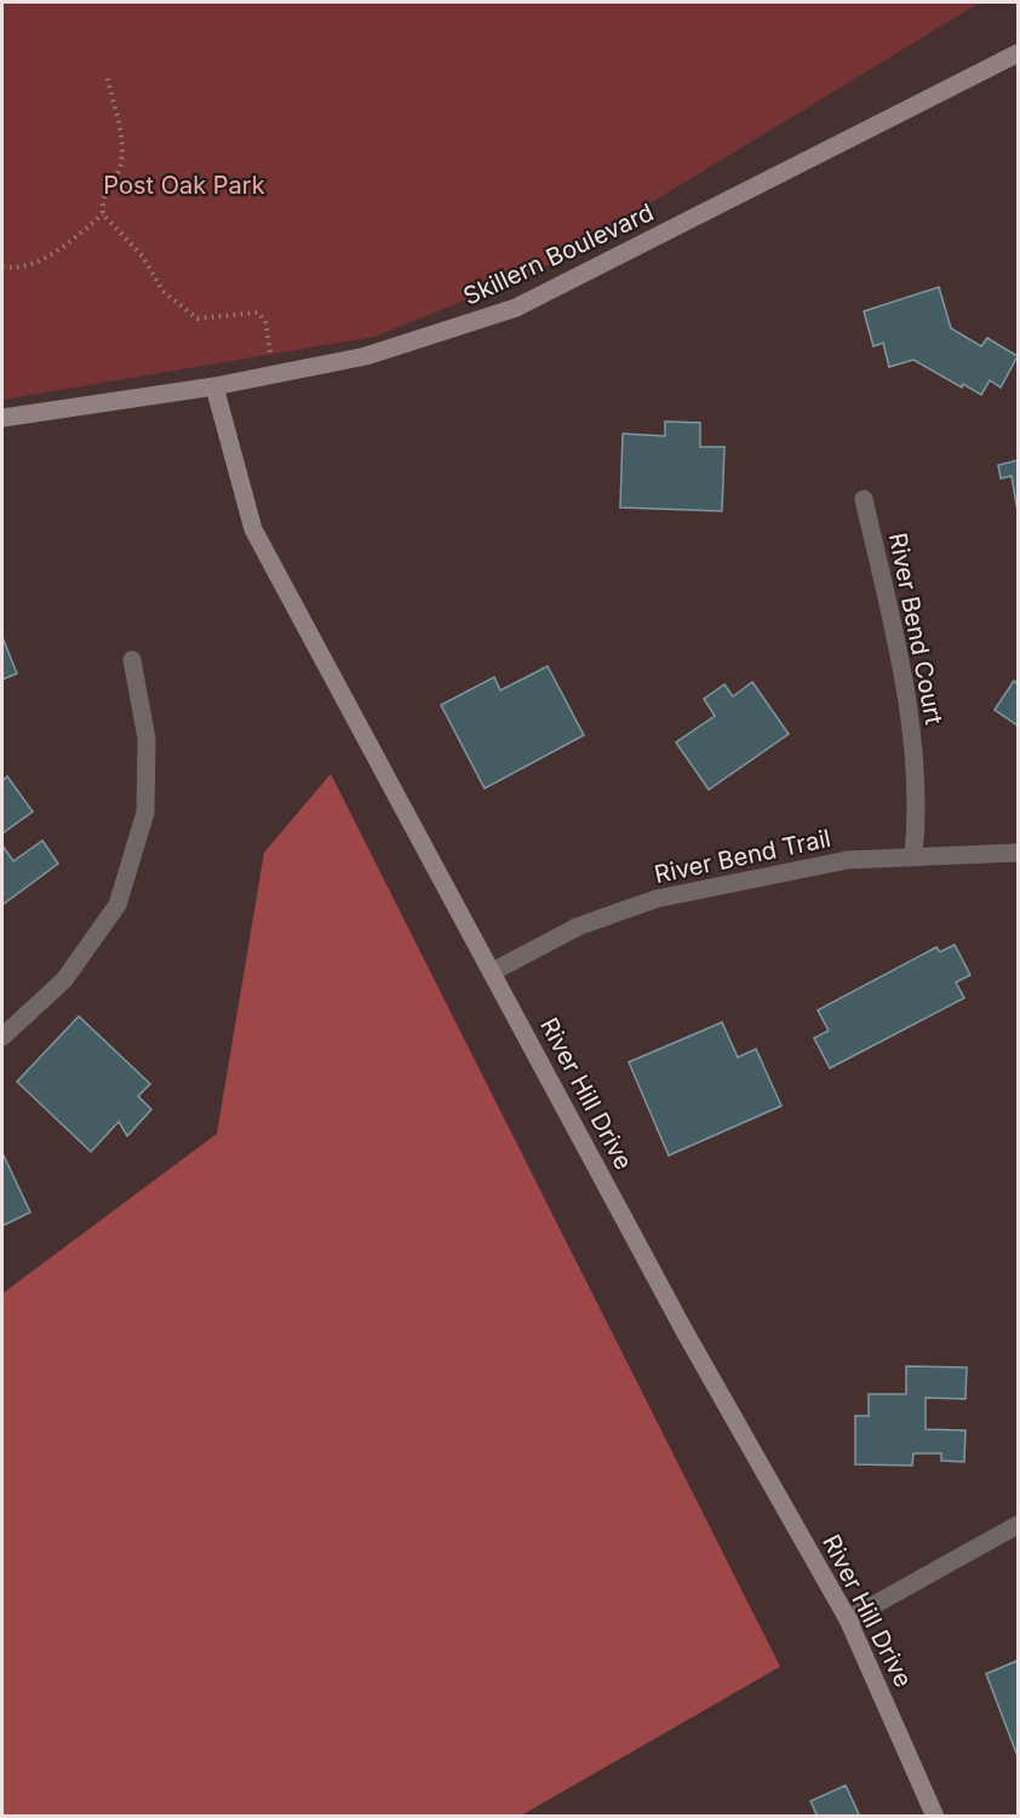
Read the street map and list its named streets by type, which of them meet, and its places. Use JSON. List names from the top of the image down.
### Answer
{
  "streets": {
    "street": [
      "Skillern Boulevard",
      "River Bend Court",
      "River Bend Trail",
      "River Hill Drive"
    ]
  },
  "crossings": [
    ["Skillern Boulevard", "River Hill Drive"],
    ["River Bend Court", "River Bend Trail"],
    ["River Bend Trail", "River Hill Drive"]
  ],
  "parks": ["Post Oak Park"]
}
